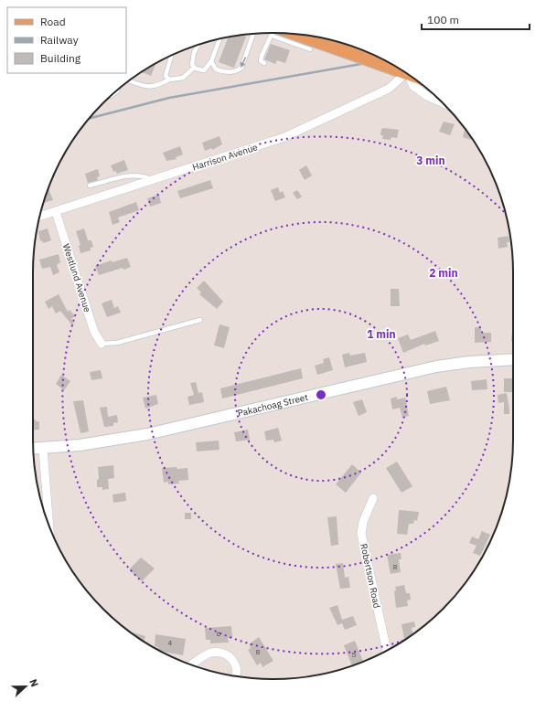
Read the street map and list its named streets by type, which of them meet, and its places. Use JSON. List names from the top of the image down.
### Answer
{
  "streets": {
    "street": [
      "Harrison Avenue",
      "Westlund Avenue",
      "Pakachoag Street",
      "Robertson Road"
    ]
  },
  "crossings": [
    ["Harrison Avenue", "Westlund Avenue"]
  ],
  "house_numbers": [
    "8",
    "6",
    "4",
    "8",
    "5"
  ],
  "legend": ["Road", "Railway", "Building"],
  "scale_bar": "100 m",
  "north": "right",
  "rings": ["3 min", "2 min", "1 min"]
}
